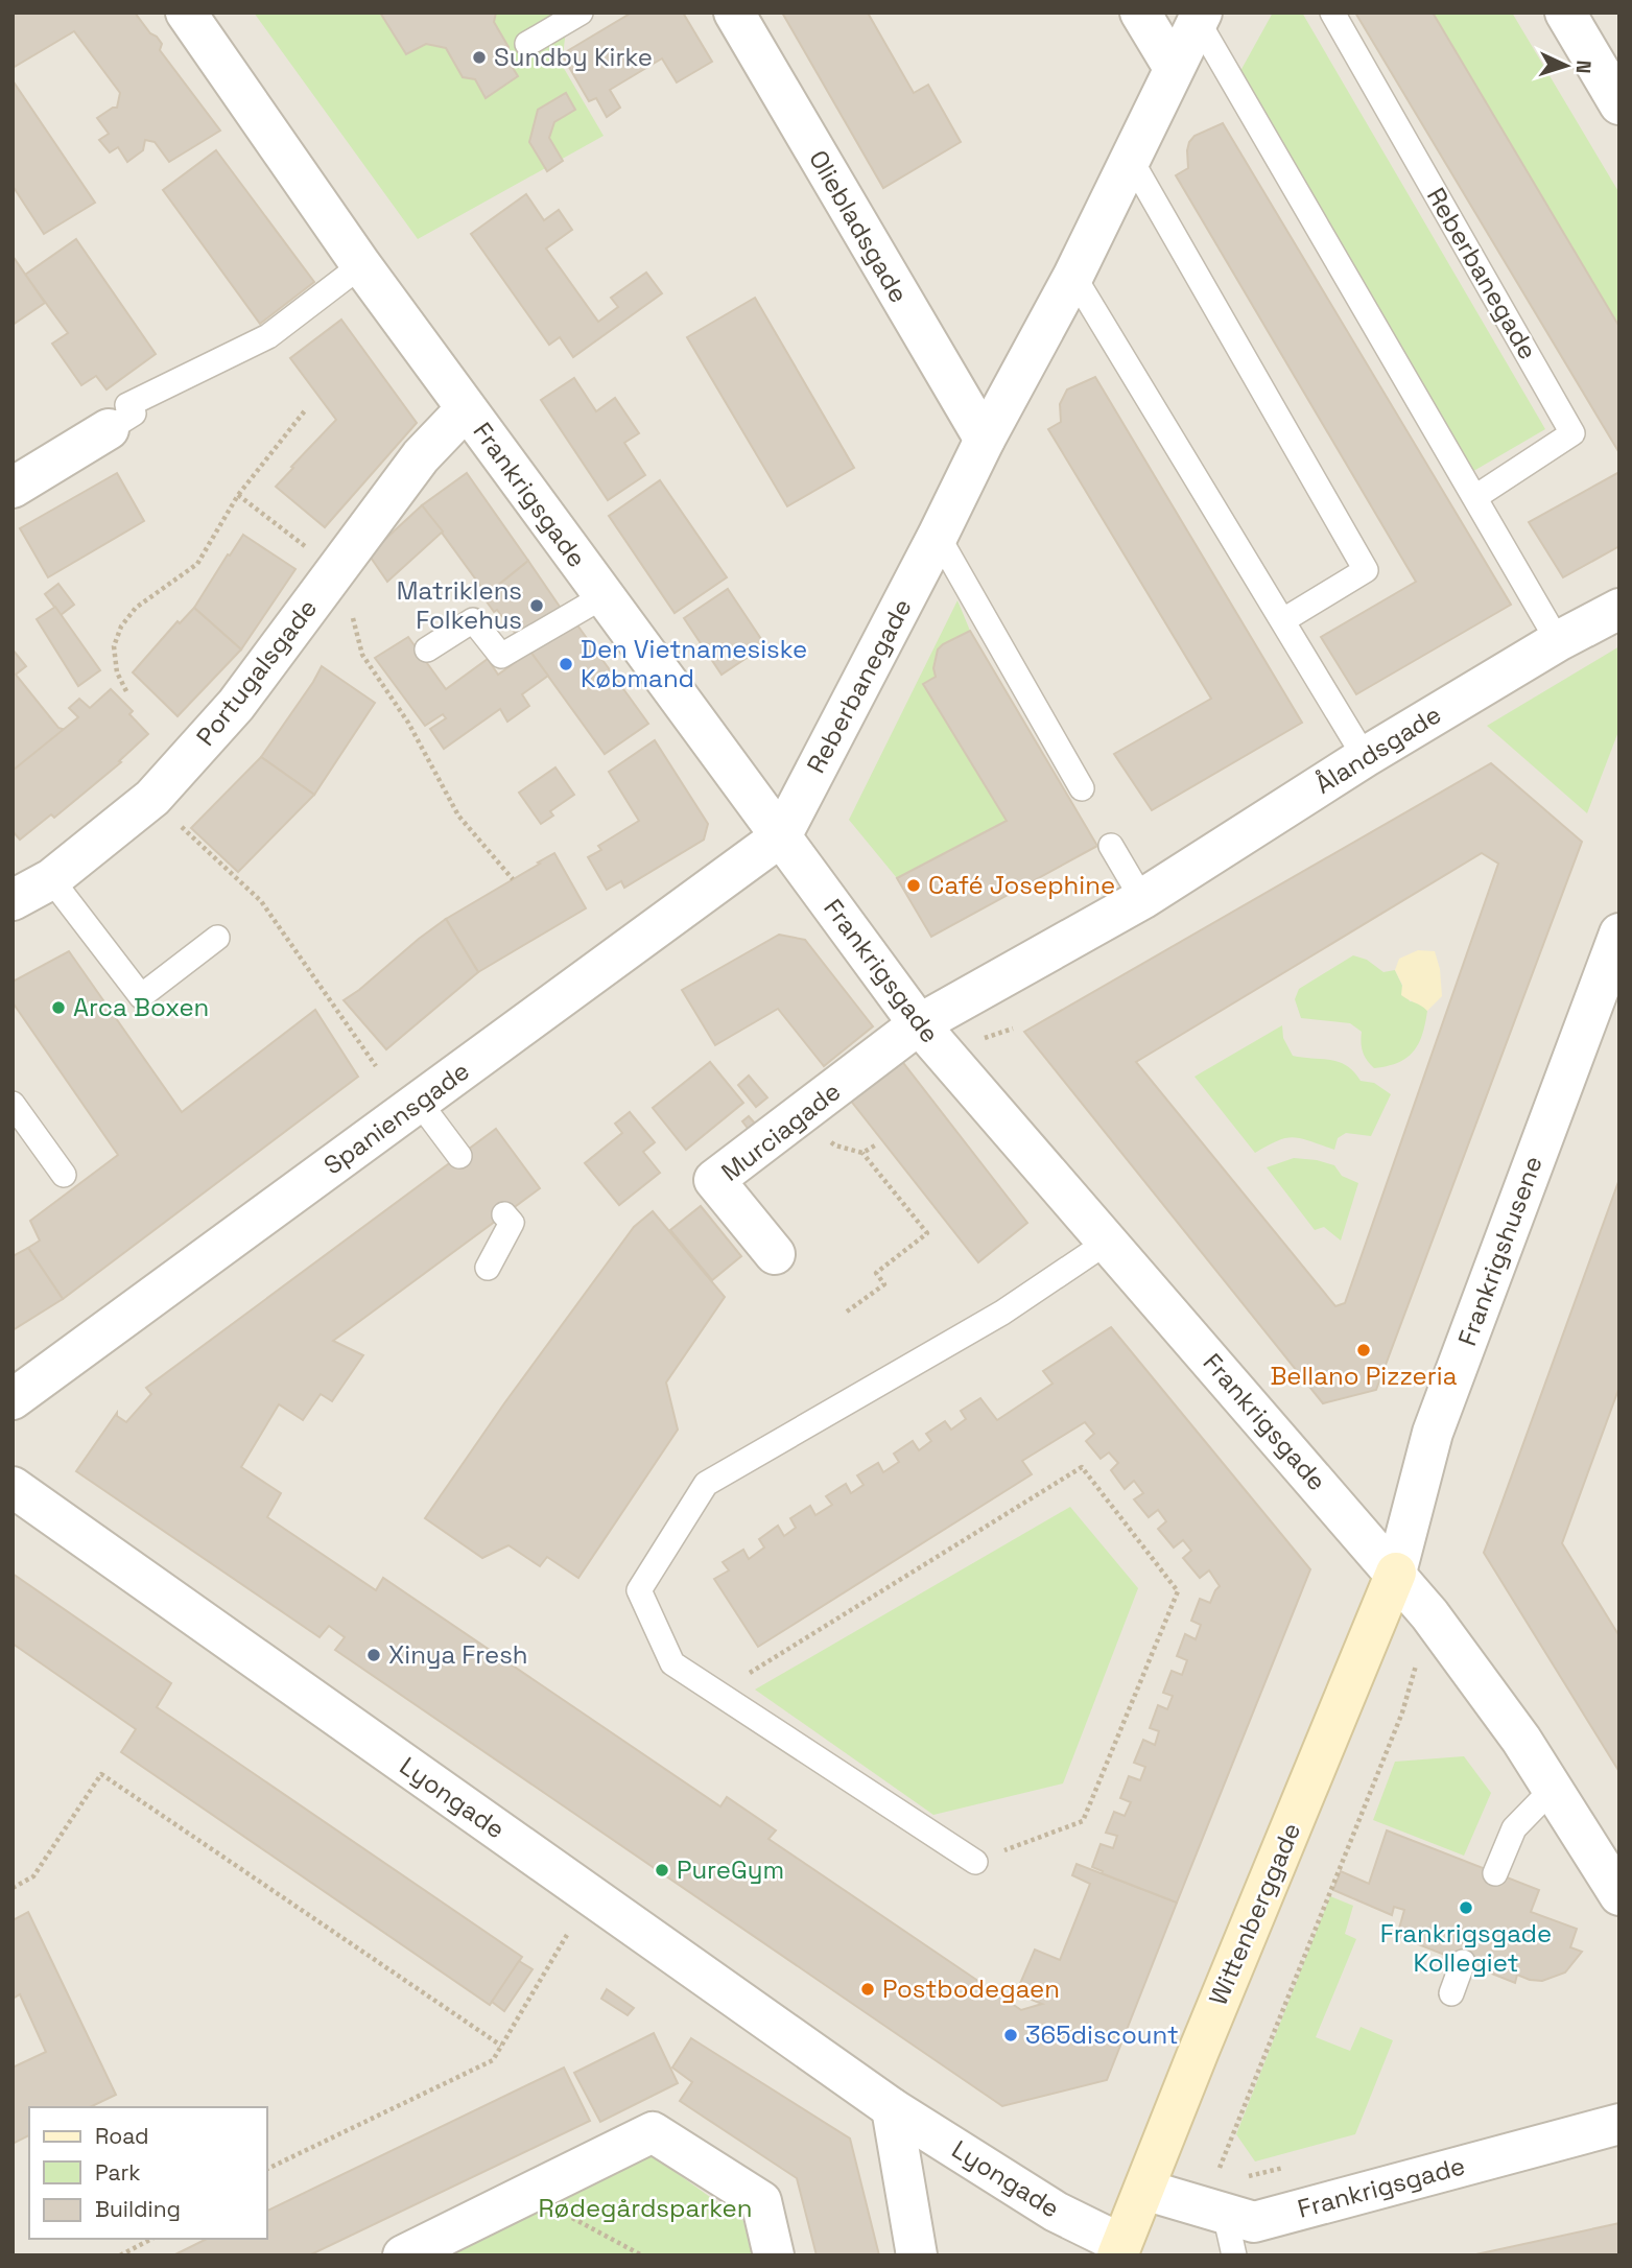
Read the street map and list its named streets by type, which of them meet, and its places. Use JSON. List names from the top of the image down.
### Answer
{
  "streets": {
    "street": [
      "Oliebladsgade",
      "Reberbanegade",
      "Frankrigsgade",
      "Portugalsgade",
      "Ålandsgade",
      "Spaniensgade",
      "Murciagade",
      "Frankrigshusene",
      "Lyongade",
      "Wittenberggade"
    ]
  },
  "crossings": [
    ["Oliebladsgade", "Reberbanegade"],
    ["Reberbanegade", "Frankrigsgade"],
    ["Reberbanegade", "Ålandsgade"],
    ["Reberbanegade", "Spaniensgade"],
    ["Frankrigsgade", "Portugalsgade"],
    ["Frankrigsgade", "Ålandsgade"],
    ["Frankrigsgade", "Spaniensgade"],
    ["Frankrigsgade", "Murciagade"],
    ["Frankrigsgade", "Frankrigshusene"],
    ["Frankrigsgade", "Wittenberggade"],
    ["Ålandsgade", "Murciagade"],
    ["Frankrigshusene", "Wittenberggade"],
    ["Lyongade", "Wittenberggade"]
  ],
  "parks": ["Rødegårdsparken"],
  "places": [
    "Sundby Kirke",
    "Matriklens Folkehus",
    "Den Vietnamesiske Købmand",
    "Café Josephine",
    "Arca Boxen",
    "Bellano Pizzeria",
    "Xinya Fresh",
    "PureGym",
    "Frankrigsgade Kollegiet",
    "Postbodegaen",
    "365discount"
  ],
  "legend": ["Road", "Park", "Building"],
  "north": "right"
}
